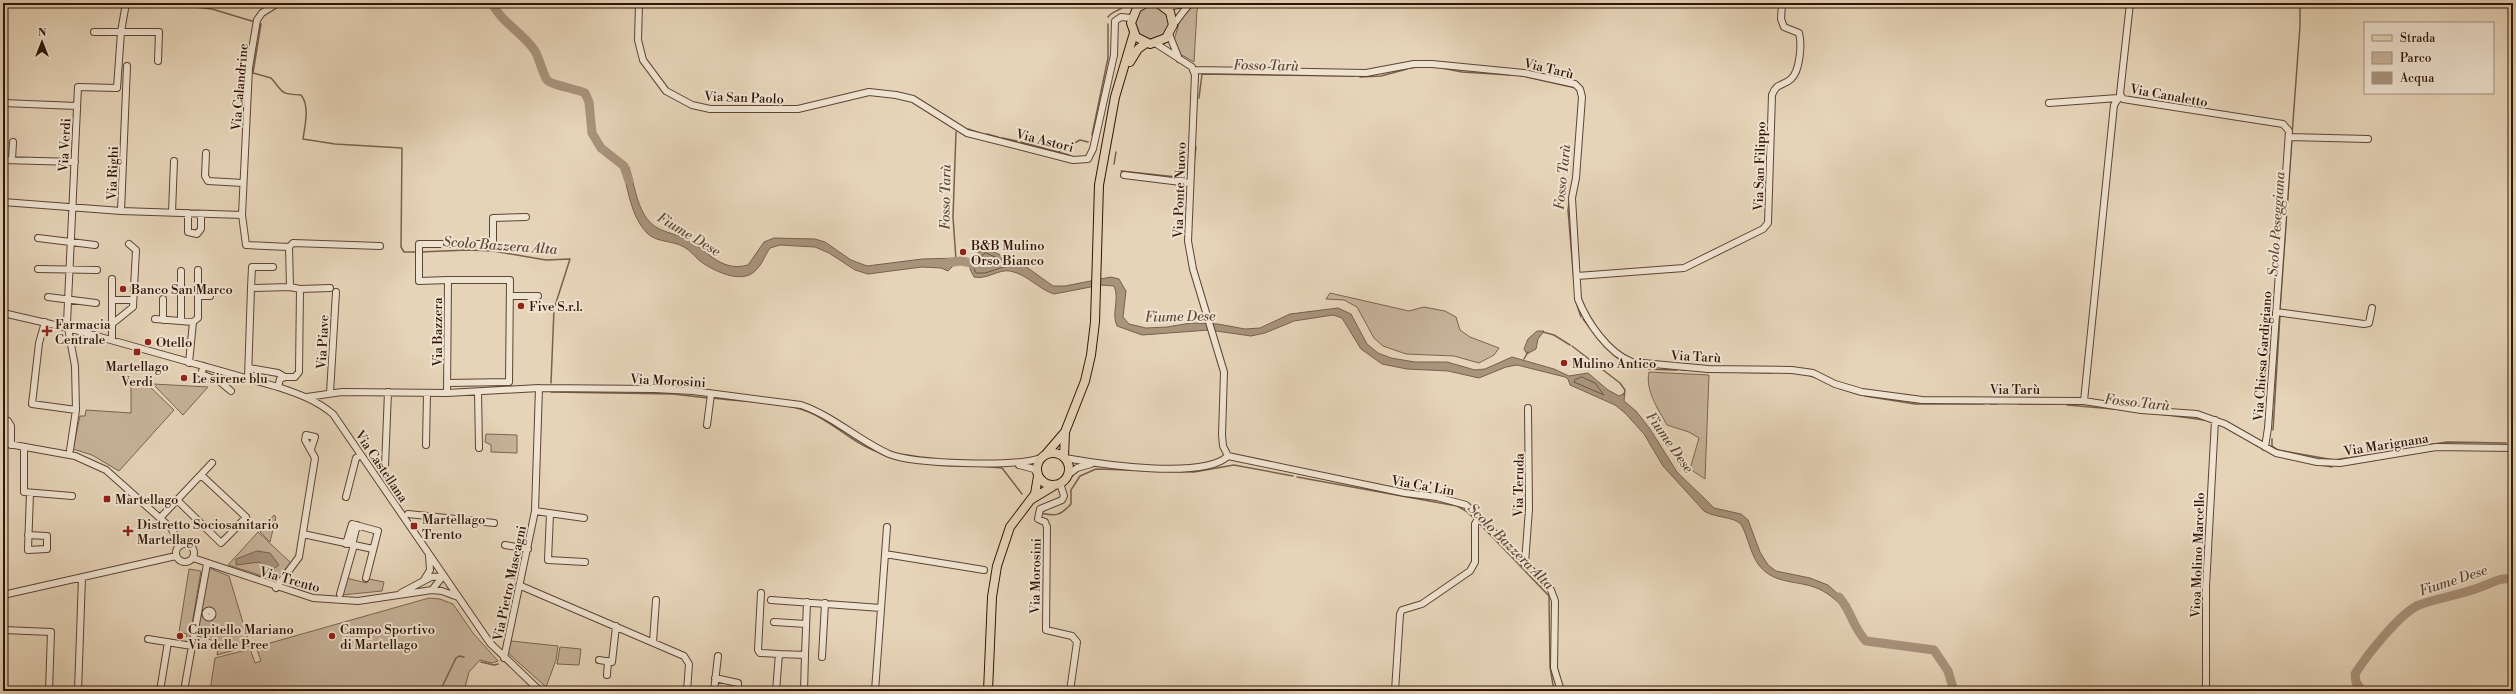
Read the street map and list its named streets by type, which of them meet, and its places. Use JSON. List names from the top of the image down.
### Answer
{
  "streets": {
    "street": [
      "Via Tarù",
      "Via Calandrine",
      "Via Canaletto",
      "Via San Paolo",
      "Via Astori",
      "Via Verdi",
      "Via San Filippo",
      "Via Righi",
      "Via Ponte Nuovo",
      "Via Bazzera",
      "Via Piave",
      "Via Chiesa Gardigiano",
      "Via Morosini",
      "Via Marignana",
      "Via Castellana",
      "Via Ca' Lin",
      "Via Teruda",
      "Vioa Molino Marcello",
      "Via Trento",
      "Via Pietro Mascagni"
    ]
  },
  "crossings": [
    ["Via Tarù", "Via San Filippo"],
    ["Via Tarù", "Via Ponte Nuovo"],
    ["Via Tarù", "Via Chiesa Gardigiano"],
    ["Via Tarù", "Via Marignana"],
    ["Via Tarù", "Vioa Molino Marcello"],
    ["Via Canaletto", "Via Chiesa Gardigiano"],
    ["Via San Paolo", "Via Astori"],
    ["Via Verdi", "Via Righi"],
    ["Via Verdi", "Via Castellana"],
    ["Via Ponte Nuovo", "Via Ca' Lin"],
    ["Via Bazzera", "Via Morosini"],
    ["Via Piave", "Via Morosini"],
    ["Via Chiesa Gardigiano", "Via Marignana"],
    ["Via Morosini", "Via Castellana"],
    ["Via Morosini", "Via Pietro Mascagni"],
    ["Via Castellana", "Via Pietro Mascagni"],
    ["Via Ca' Lin", "Via Teruda"]
  ],
  "water": [
    "Fosso Tarù",
    "Scolo Peseggiana",
    "Fiume Dese",
    "Scolo Bazzera Alta"
  ],
  "places": {
    "other": [
      "B&B Mulino Orso Bianco",
      "Banco San Marco",
      "Five S.r.l.",
      "Otello",
      "Mulino Antico",
      "Le sirene blu",
      "Capitello Mariano Via delle Pree",
      "Campo Sportivo di Martellago"
    ],
    "health": ["Farmacia Centrale", "Distretto Sociosanitario Martellago"],
    "transit": ["Martellago Verdi", "Martellago", "Martellago Trento"]
  },
  "legend": ["Strada", "Parco", "Acqua"],
  "north": "top"
}
